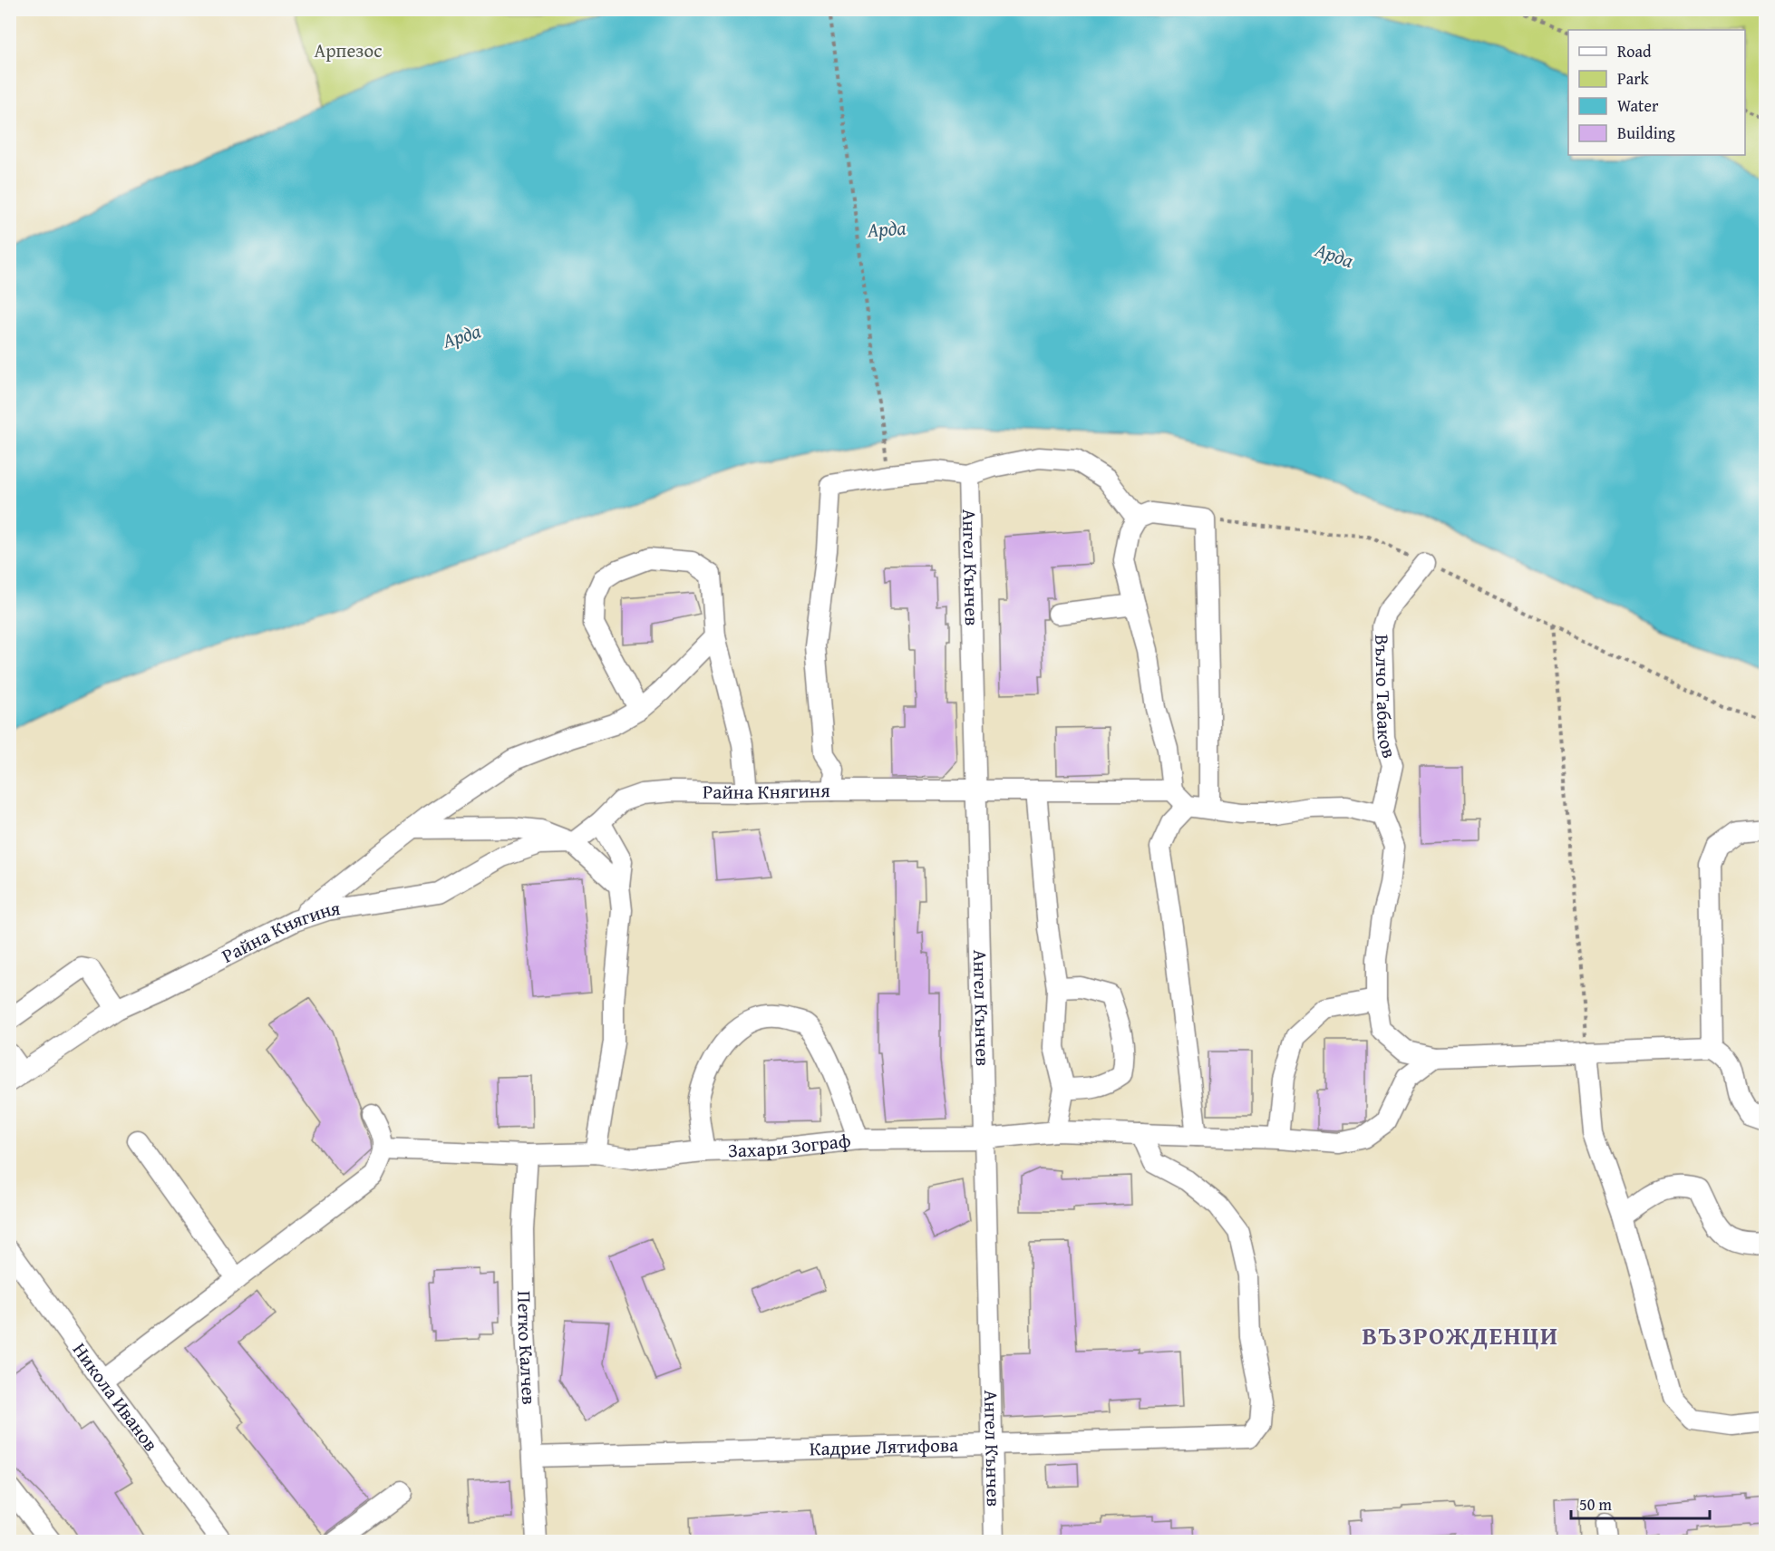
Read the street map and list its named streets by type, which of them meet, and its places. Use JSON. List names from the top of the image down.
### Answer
{
  "streets": {
    "street": [
      "Ангел Кънчев",
      "Вълчо Табаков",
      "Райна Княгиня",
      "Захари Зограф",
      "Петко Калчев",
      "Никола Иванов",
      "Кадрие Лятифова"
    ]
  },
  "crossings": [
    ["Ангел Кънчев", "Райна Княгиня"],
    ["Ангел Кънчев", "Захари Зограф"],
    ["Ангел Кънчев", "Кадрие Лятифова"],
    ["Захари Зограф", "Петко Калчев"],
    ["Захари Зограф", "Кадрие Лятифова"],
    ["Петко Калчев", "Кадрие Лятифова"]
  ],
  "districts": ["ВЪЗРОЖДЕНЦИ"],
  "water": ["Арда"],
  "parks": ["Арпезос"],
  "legend": [
    "Road",
    "Park",
    "Water",
    "Building"
  ],
  "scale_bar": "50 m"
}
